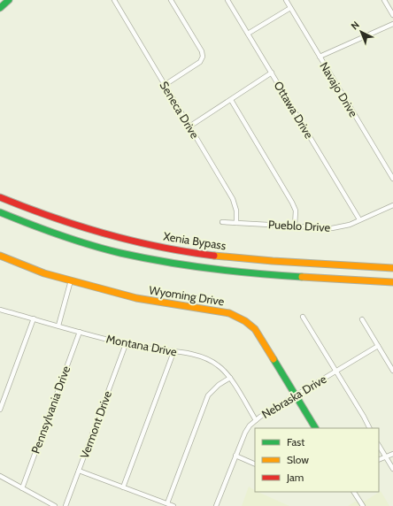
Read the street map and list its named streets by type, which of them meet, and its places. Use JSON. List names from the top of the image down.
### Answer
{
  "streets": {
    "main road": ["Xenia Bypass", "Wyoming Drive"],
    "street": [
      "Navajo Drive",
      "Seneca Drive",
      "Ottawa Drive",
      "Pueblo Drive",
      "Montana Drive",
      "Nebraska Drive",
      "Pennsylvania Drive",
      "Vermont Drive"
    ]
  },
  "crossings": [
    ["Seneca Drive", "Pueblo Drive"],
    ["Ottawa Drive", "Pueblo Drive"],
    ["Wyoming Drive", "Nebraska Drive"],
    ["Montana Drive", "Nebraska Drive"],
    ["Montana Drive", "Pennsylvania Drive"],
    ["Montana Drive", "Vermont Drive"]
  ],
  "legend": ["Fast", "Slow", "Jam"],
  "north": "top left"
}
